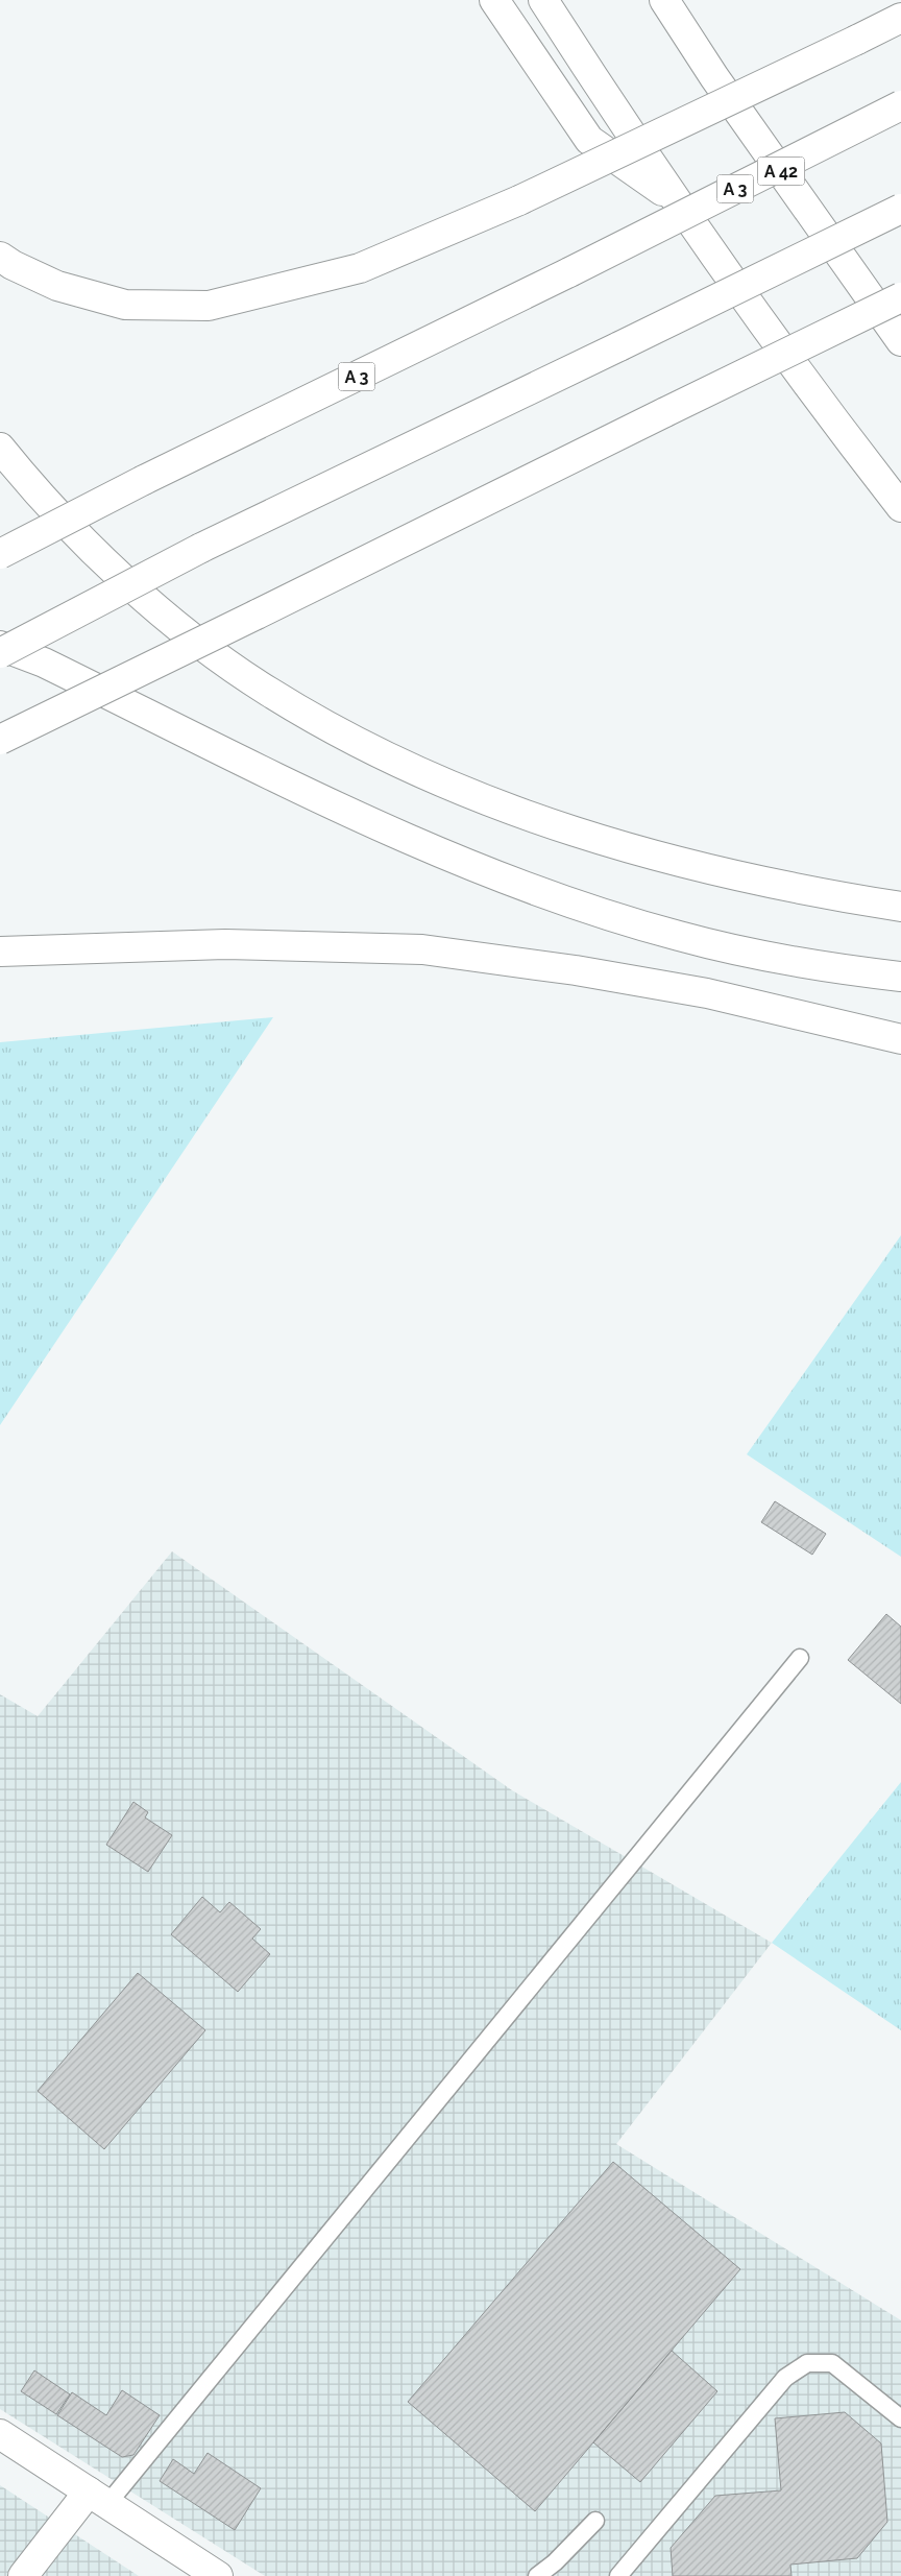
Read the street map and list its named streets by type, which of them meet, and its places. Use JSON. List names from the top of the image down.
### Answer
{
  "streets": {
    "main road": ["A 42", "A 3"]
  }
}
